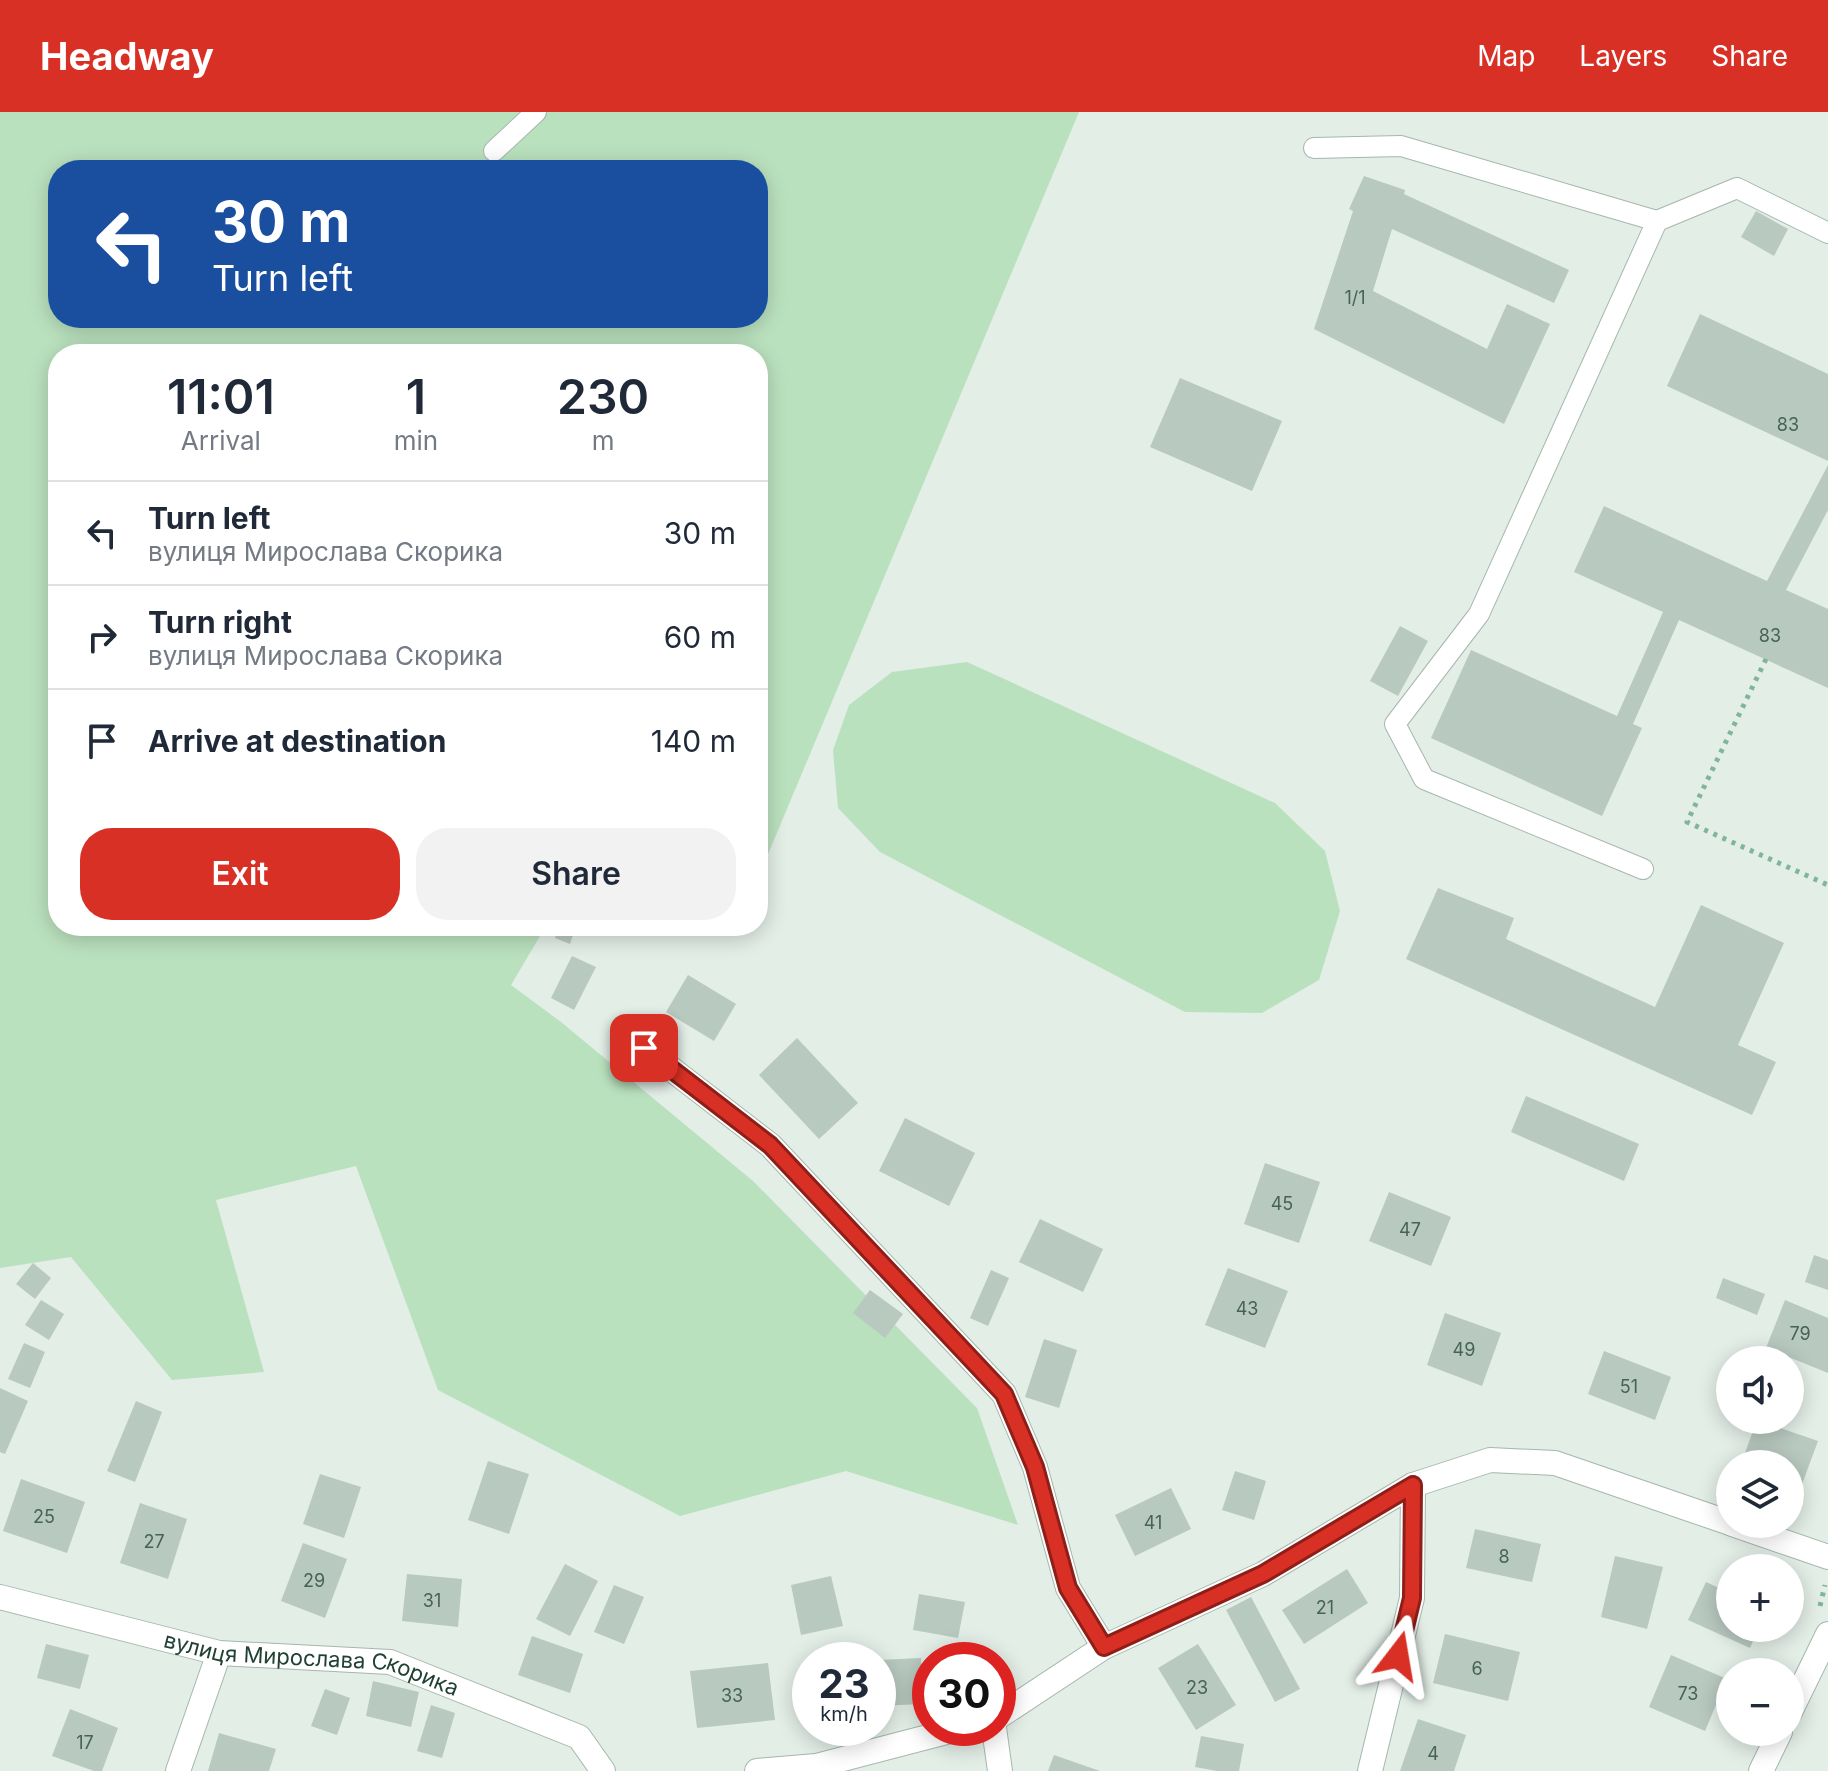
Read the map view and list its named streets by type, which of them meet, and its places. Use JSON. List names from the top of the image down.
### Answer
{
  "streets": {
    "street": ["вулиця Мирослава Скорика"]
  },
  "house_numbers": [
    "1/1",
    "83",
    "83",
    "45",
    "47",
    "43",
    "79",
    "49",
    "51",
    "25",
    "41",
    "27",
    "8",
    "29",
    "31",
    "21",
    "6",
    "23",
    "73",
    "33",
    "17",
    "4"
  ],
  "page": {
    "header": "Headway",
    "nav": ["Map", "Layers", "Share"],
    "turn": ["30 m", "Turn left"],
    "eta": [
      "11:01",
      "Arrival",
      "1",
      "min",
      "230",
      "m"
    ],
    "list": [
      {
        "name": "Turn left",
        "note": "вулиця Мирослава Скорика",
        "value": "30 m"
      },
      {
        "name": "Turn right",
        "note": "вулиця Мирослава Скорика",
        "value": "60 m"
      },
      {
        "name": "Arrive at destination",
        "value": "140 m"
      }
    ],
    "buttons": ["Exit", "Share"],
    "map_buttons": ["+", "−"],
    "speed": "23 km/h",
    "limit": "30"
  }
}
